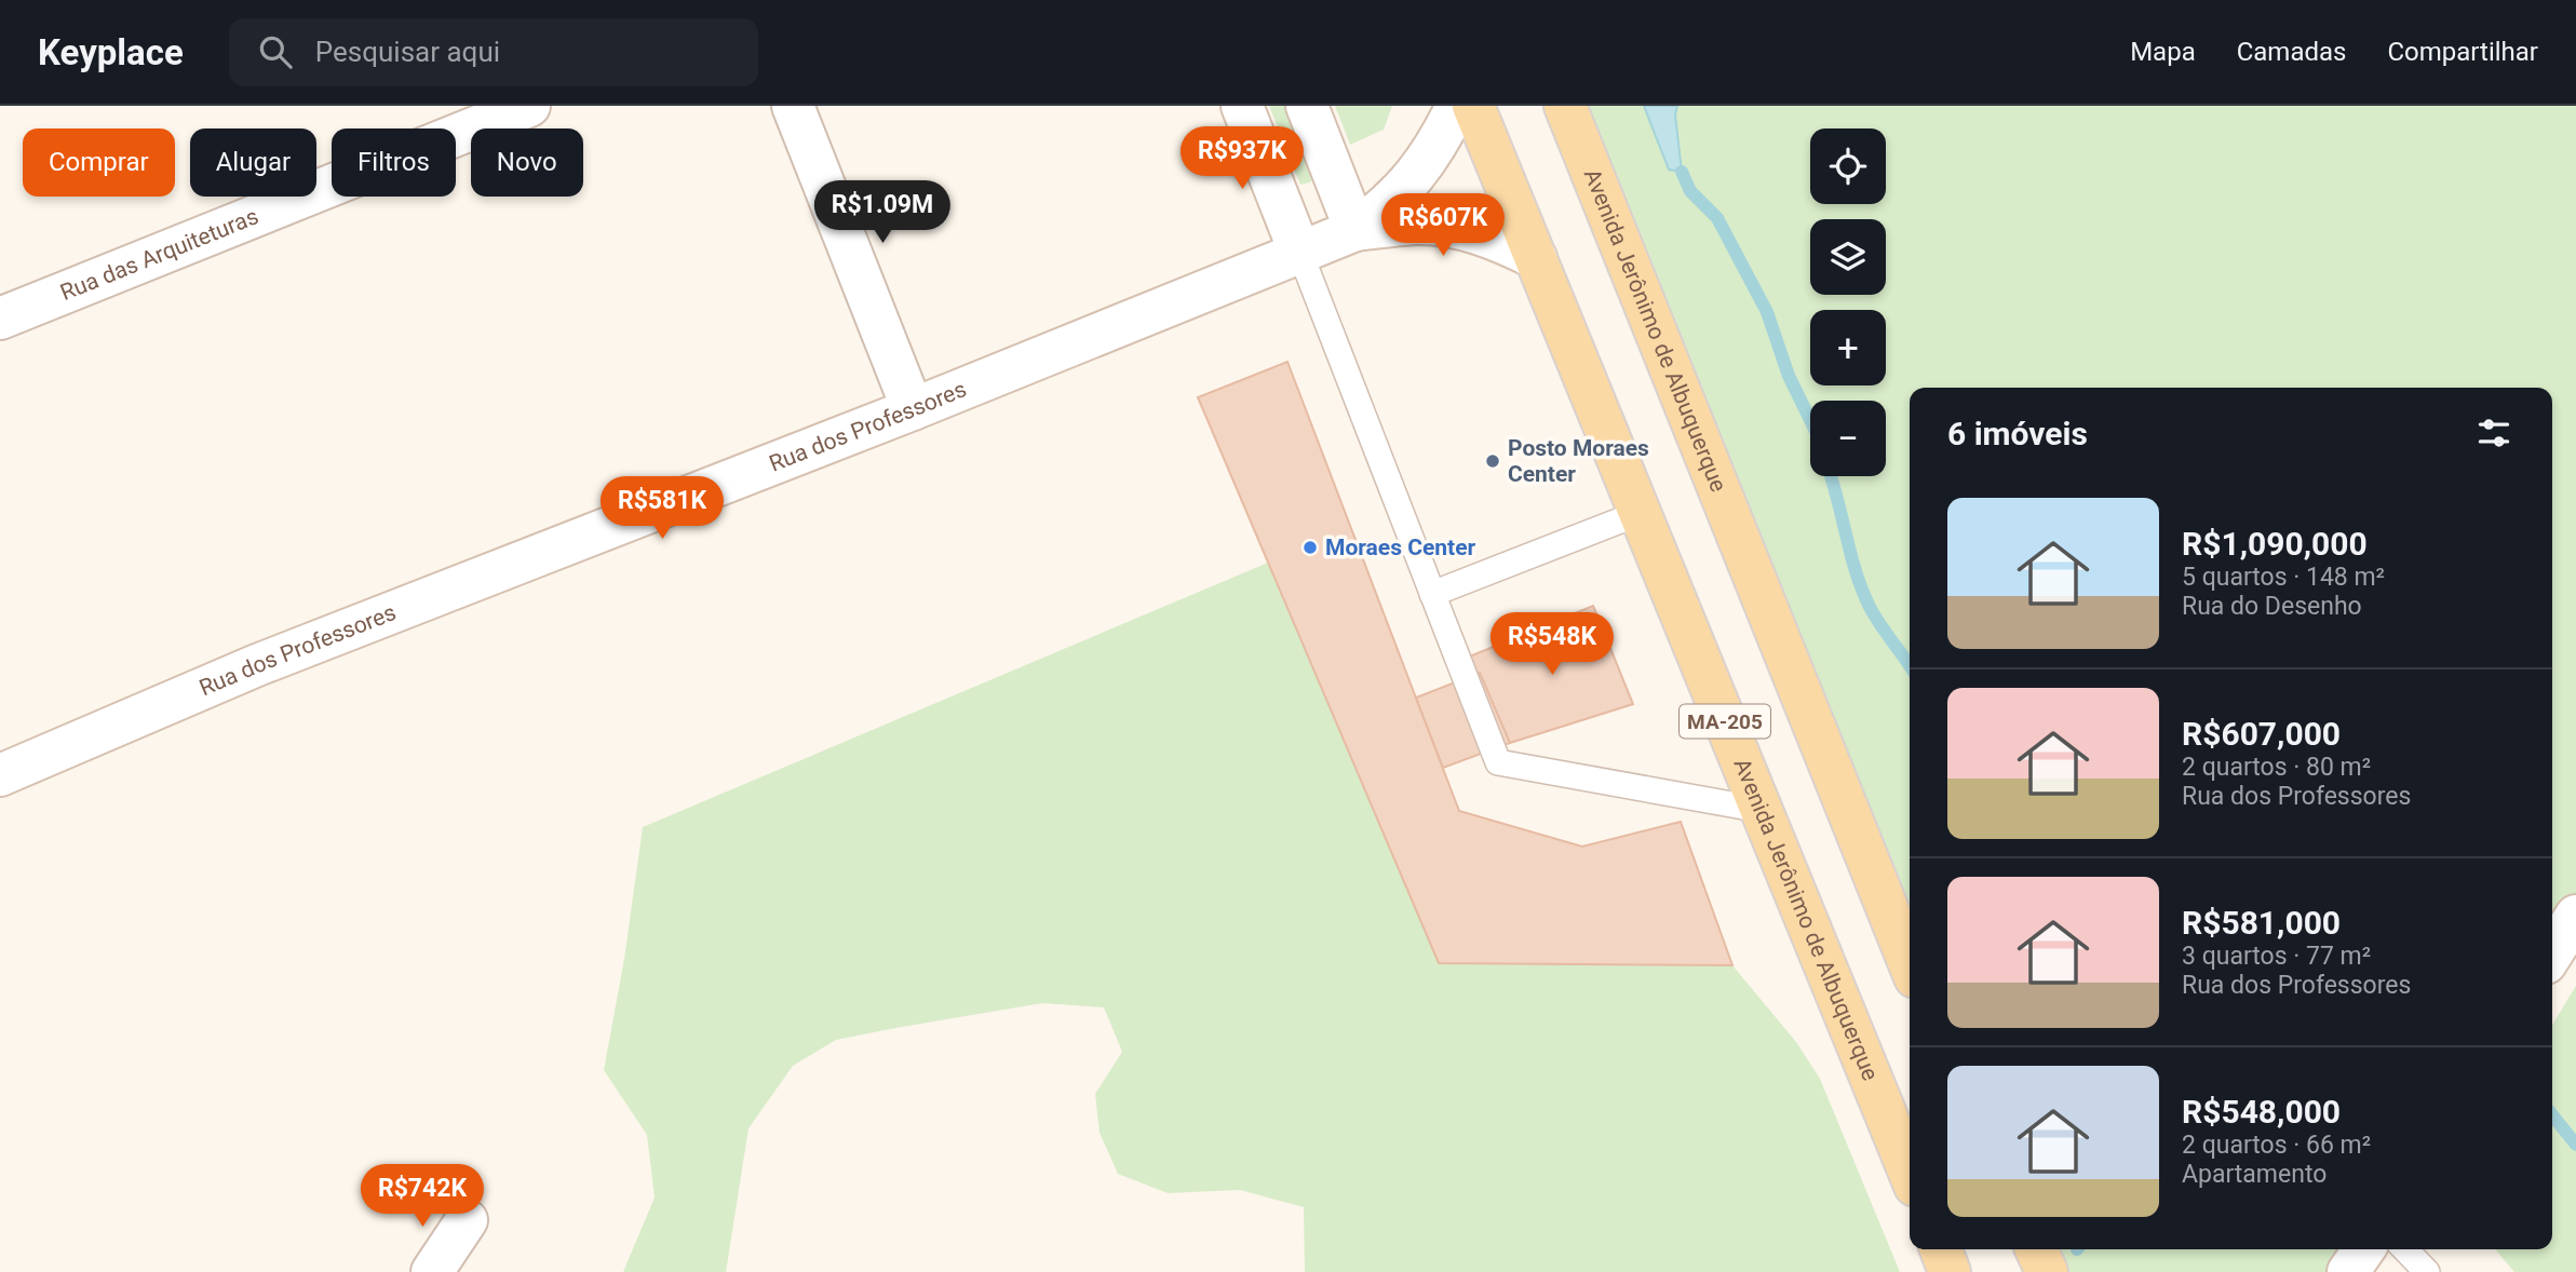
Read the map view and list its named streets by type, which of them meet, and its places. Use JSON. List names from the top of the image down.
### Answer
{
  "streets": {
    "main road": ["Avenida Jerônimo de Albuquerque", "MA-205"],
    "street": ["Rua das Arquiteturas", "Rua dos Professores"]
  },
  "crossings": [
    ["Avenida Jerônimo de Albuquerque", "Rua dos Professores"]
  ],
  "places": ["Posto Moraes Center", "Moraes Center"],
  "page": {
    "header": "Keyplace",
    "search": "Pesquisar aqui",
    "nav": ["Mapa", "Camadas", "Compartilhar"],
    "price": [
      "R$937K",
      "R$1.09M",
      "R$607K",
      "R$581K",
      "R$548K",
      "R$742K"
    ],
    "map_buttons": ["+", "−"],
    "chip": [
      "Comprar",
      "Alugar",
      "Filtros",
      "Novo"
    ],
    "heading": "6 imóveis",
    "list": [
      {
        "name": "R$1,090,000",
        "note": "5 quartos · 148 m² · Rua do Desenho"
      },
      {
        "name": "R$607,000",
        "note": "2 quartos · 80 m² · Rua dos Professores"
      },
      {
        "name": "R$581,000",
        "note": "3 quartos · 77 m² · Rua dos Professores"
      },
      {
        "name": "R$548,000",
        "note": "2 quartos · 66 m² · Apartamento"
      }
    ]
  }
}
